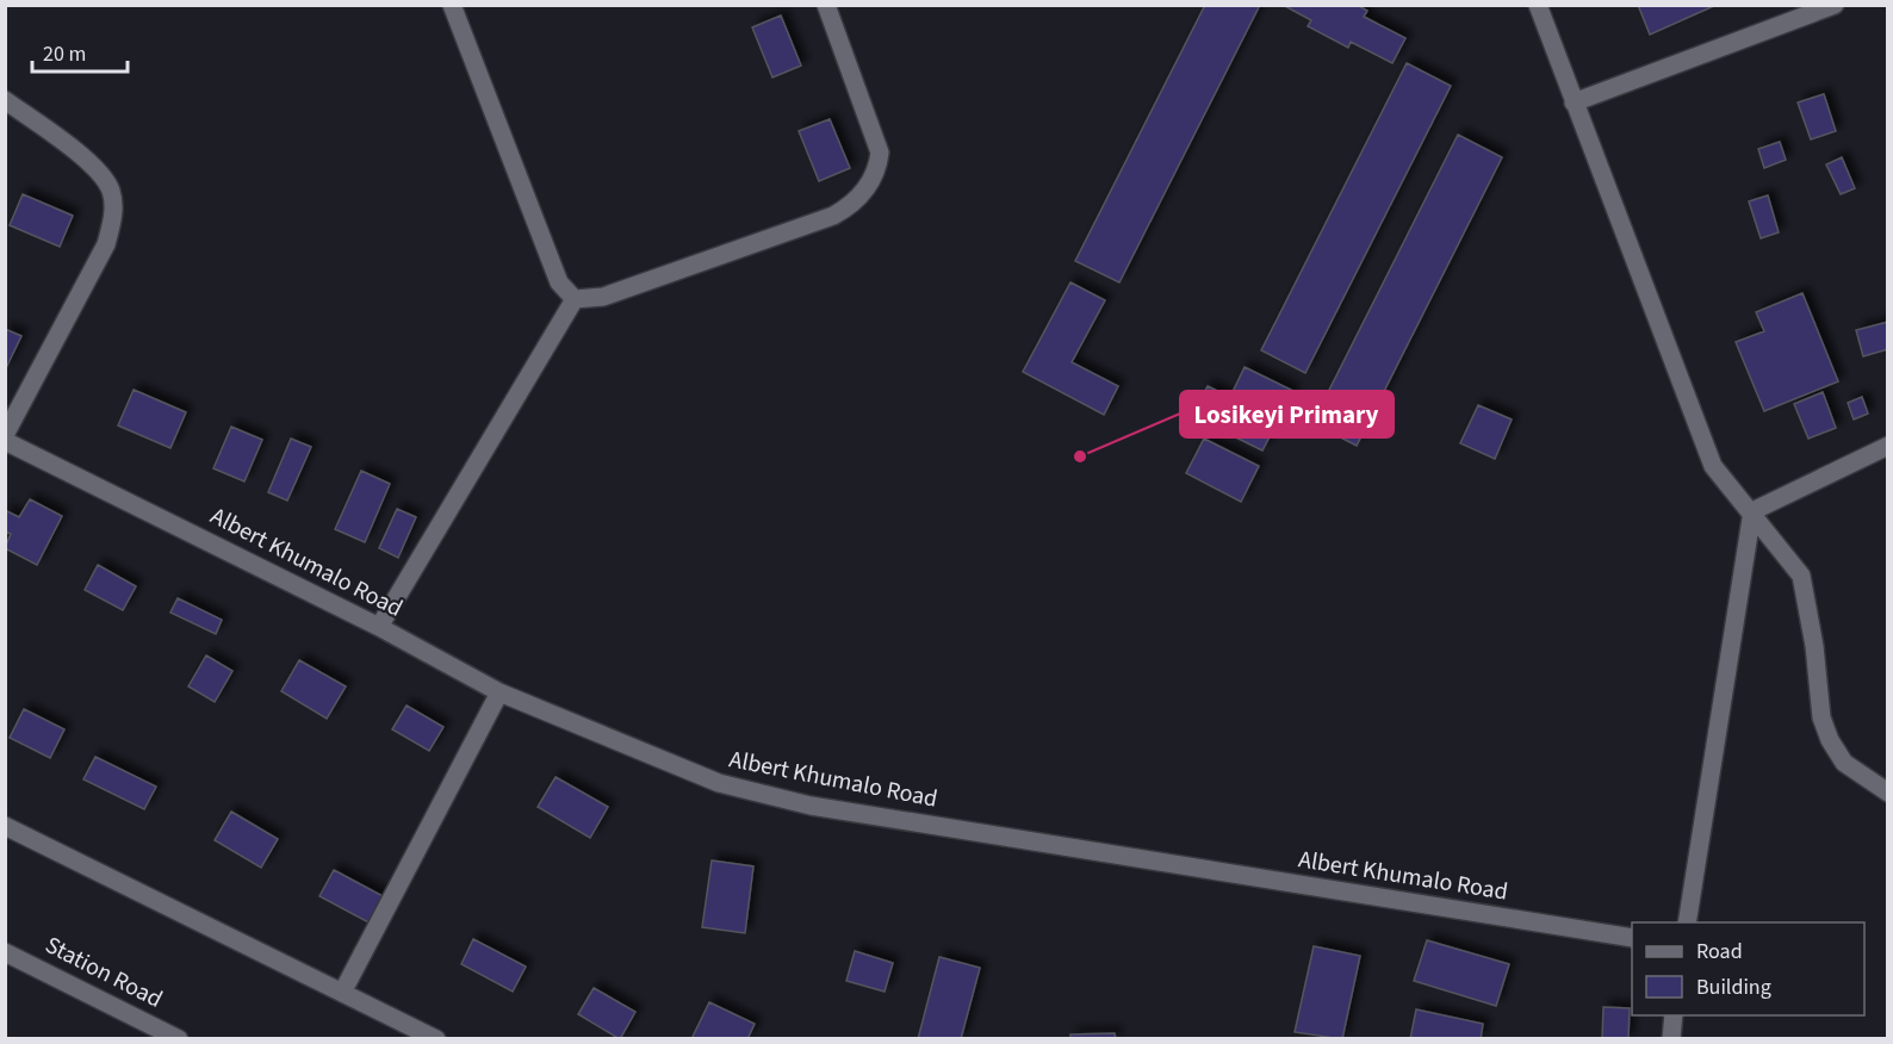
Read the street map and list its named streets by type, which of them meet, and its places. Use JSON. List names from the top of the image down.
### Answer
{
  "streets": {
    "street": ["Albert Khumalo Road", "Station Road"]
  },
  "places": ["Losikeyi Primary"],
  "legend": ["Road", "Building"],
  "scale_bar": "20 m"
}
